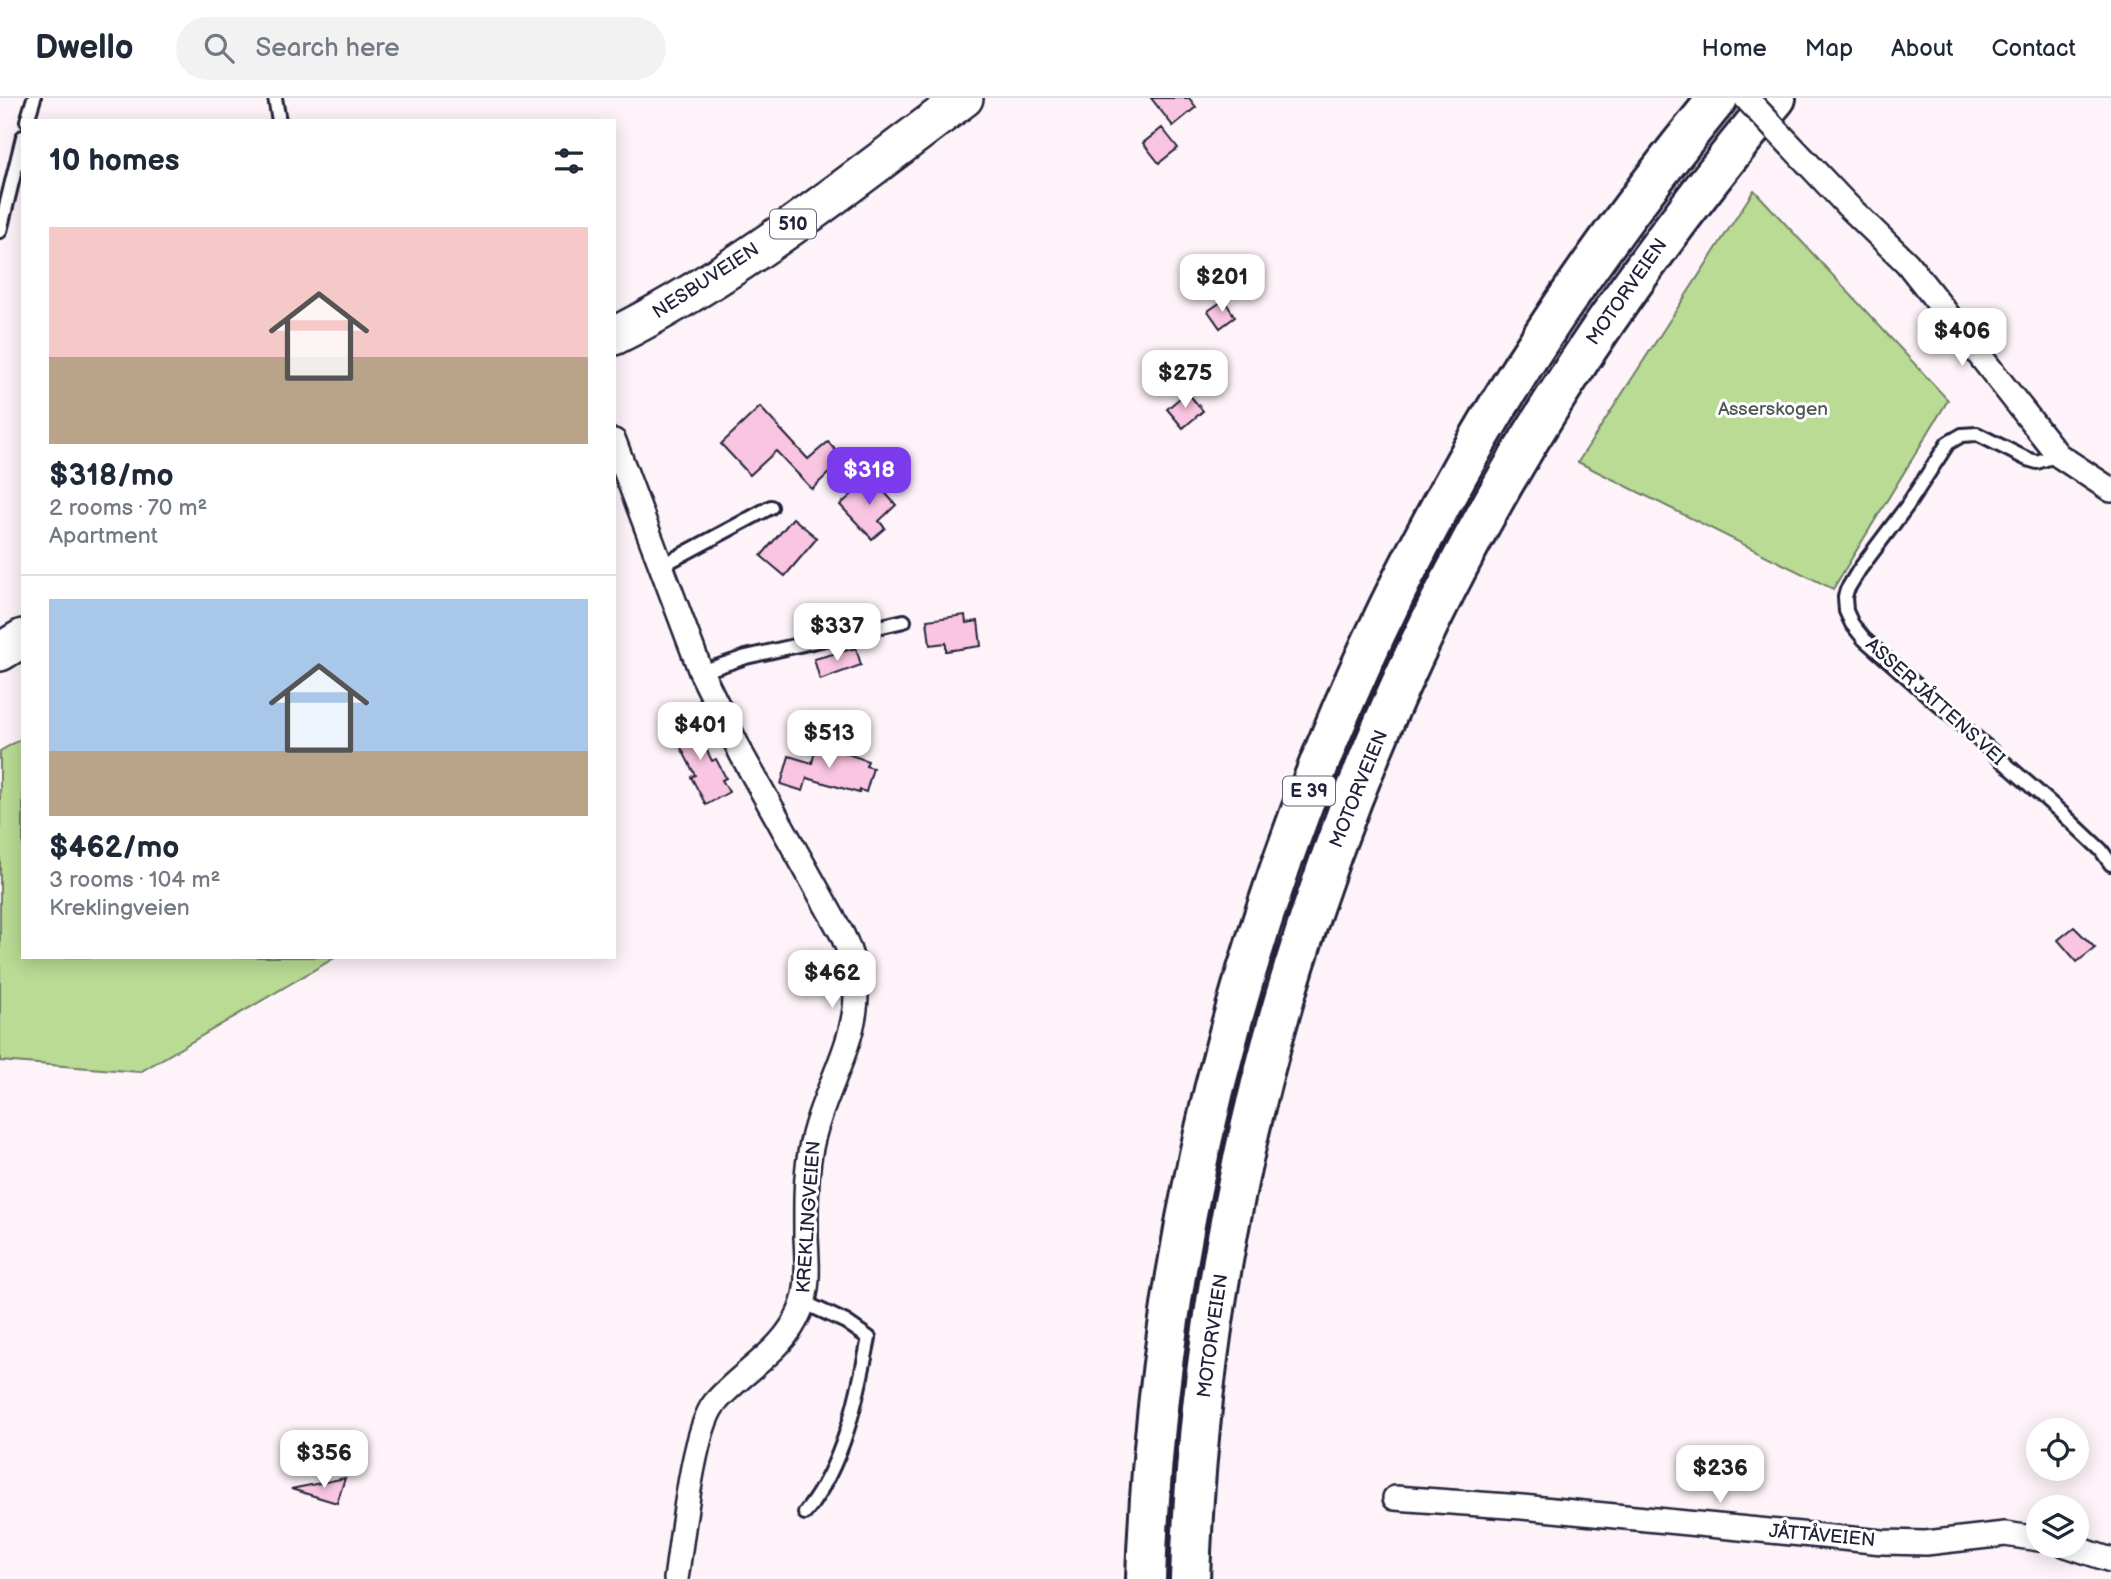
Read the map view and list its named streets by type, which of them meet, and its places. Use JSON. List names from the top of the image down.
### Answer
{
  "streets": {
    "highway": ["MOTORVEIEN", "E 39"],
    "main road": ["510", "NESBUVEIEN"],
    "street": ["KREKLINGVEIEN", "JÅTTÅVEIEN"],
    "lane": ["ASSER JÅTTENS VEI"]
  },
  "parks": ["Asserskogen"],
  "page": {
    "header": "Dwello",
    "search": "Search here",
    "nav": [
      "Home",
      "Map",
      "About",
      "Contact"
    ],
    "heading": "10 homes",
    "list": [
      {
        "name": "$318/mo",
        "note": "2 rooms · 70 m² · Apartment"
      },
      {
        "name": "$462/mo",
        "note": "3 rooms · 104 m² · Kreklingveien"
      }
    ],
    "price": [
      "$201",
      "$406",
      "$275",
      "$318",
      "$337",
      "$401",
      "$513",
      "$462",
      "$356",
      "$236"
    ]
  }
}
